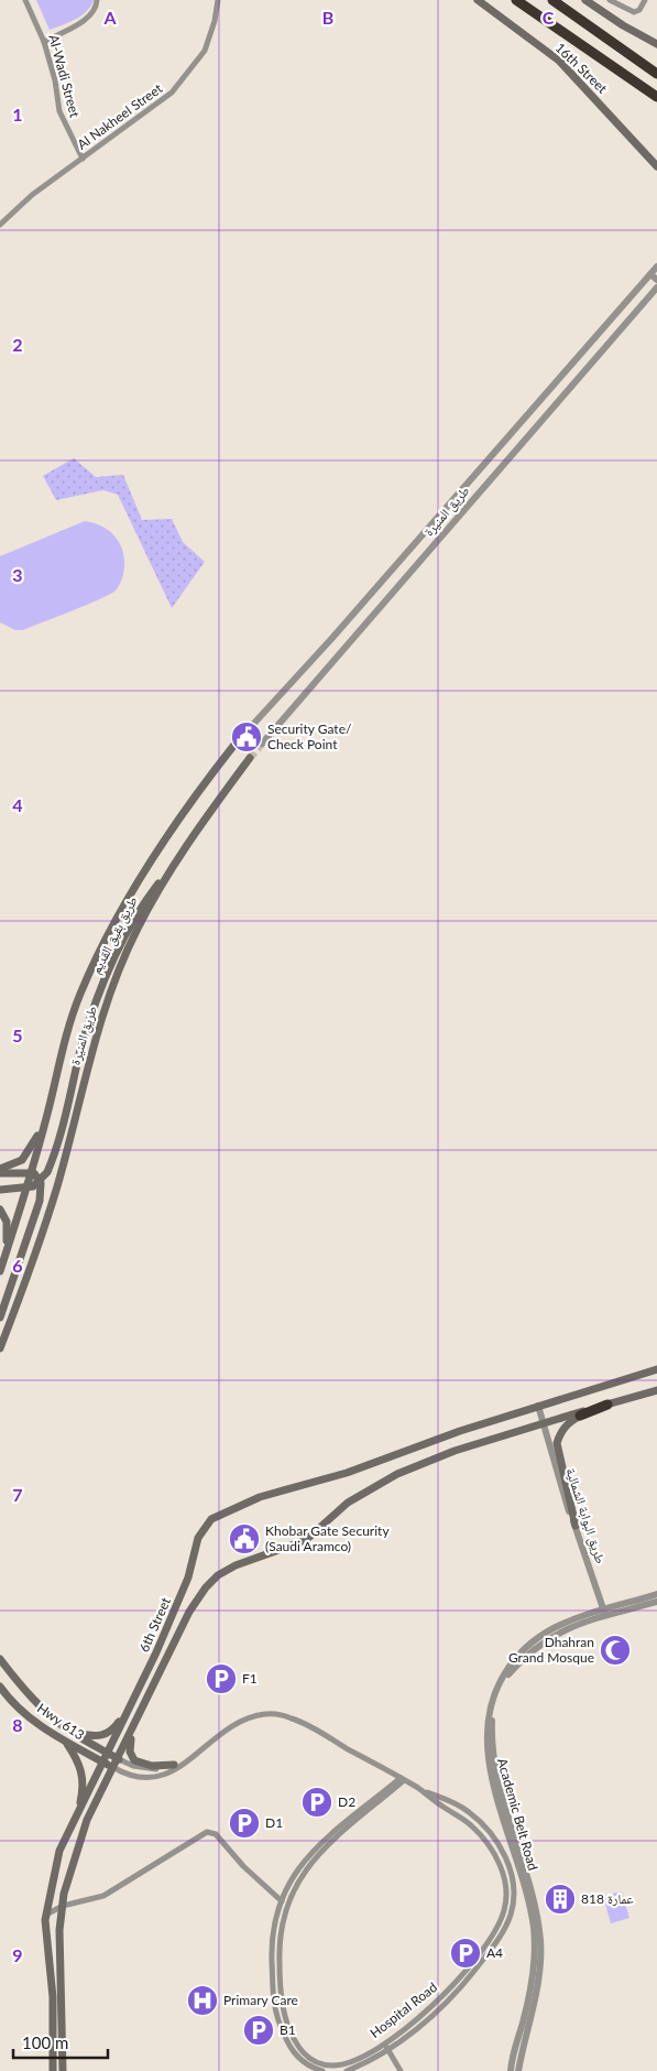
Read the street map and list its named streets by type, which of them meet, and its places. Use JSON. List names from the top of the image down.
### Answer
{
  "streets": {
    "main road": [
      "16th Street",
      "طريق المنيرة",
      "طريق بقيق القديم",
      "6th Street",
      "Hwy 613",
      "Hospital Road"
    ],
    "street": [
      "Al-Wadi Street",
      "Al Nakheel Street",
      "طريق البوابة الشمالية",
      "Academic Belt Road"
    ]
  },
  "crossings": [
    ["Al-Wadi Street", "Al Nakheel Street"],
    ["طريق المنيرة", "طريق بقيق القديم"],
    ["طريق البوابة الشمالية", "6th Street"],
    ["طريق البوابة الشمالية", "Academic Belt Road"],
    ["6th Street", "Hwy 613"],
    ["6th Street", "Hospital Road"],
    ["Hwy 613", "Hospital Road"]
  ],
  "places": {
    "public building": ["Security Gate/ Check Point", "Khobar Gate Security (Saudi Aramco)"],
    "mosque": ["Dhahran Grand Mosque"],
    "parking": [
      "F1",
      "D2",
      "D1",
      "A4",
      "B1"
    ],
    "building": ["عمارة 818"],
    "hospital": ["Primary Care"]
  },
  "scale_bar": "100 m",
  "grid": {
    "columns": ["A", "B", "C"],
    "rows": [
      "1",
      "2",
      "3",
      "4",
      "5",
      "6",
      "7",
      "8",
      "9"
    ]
  }
}
